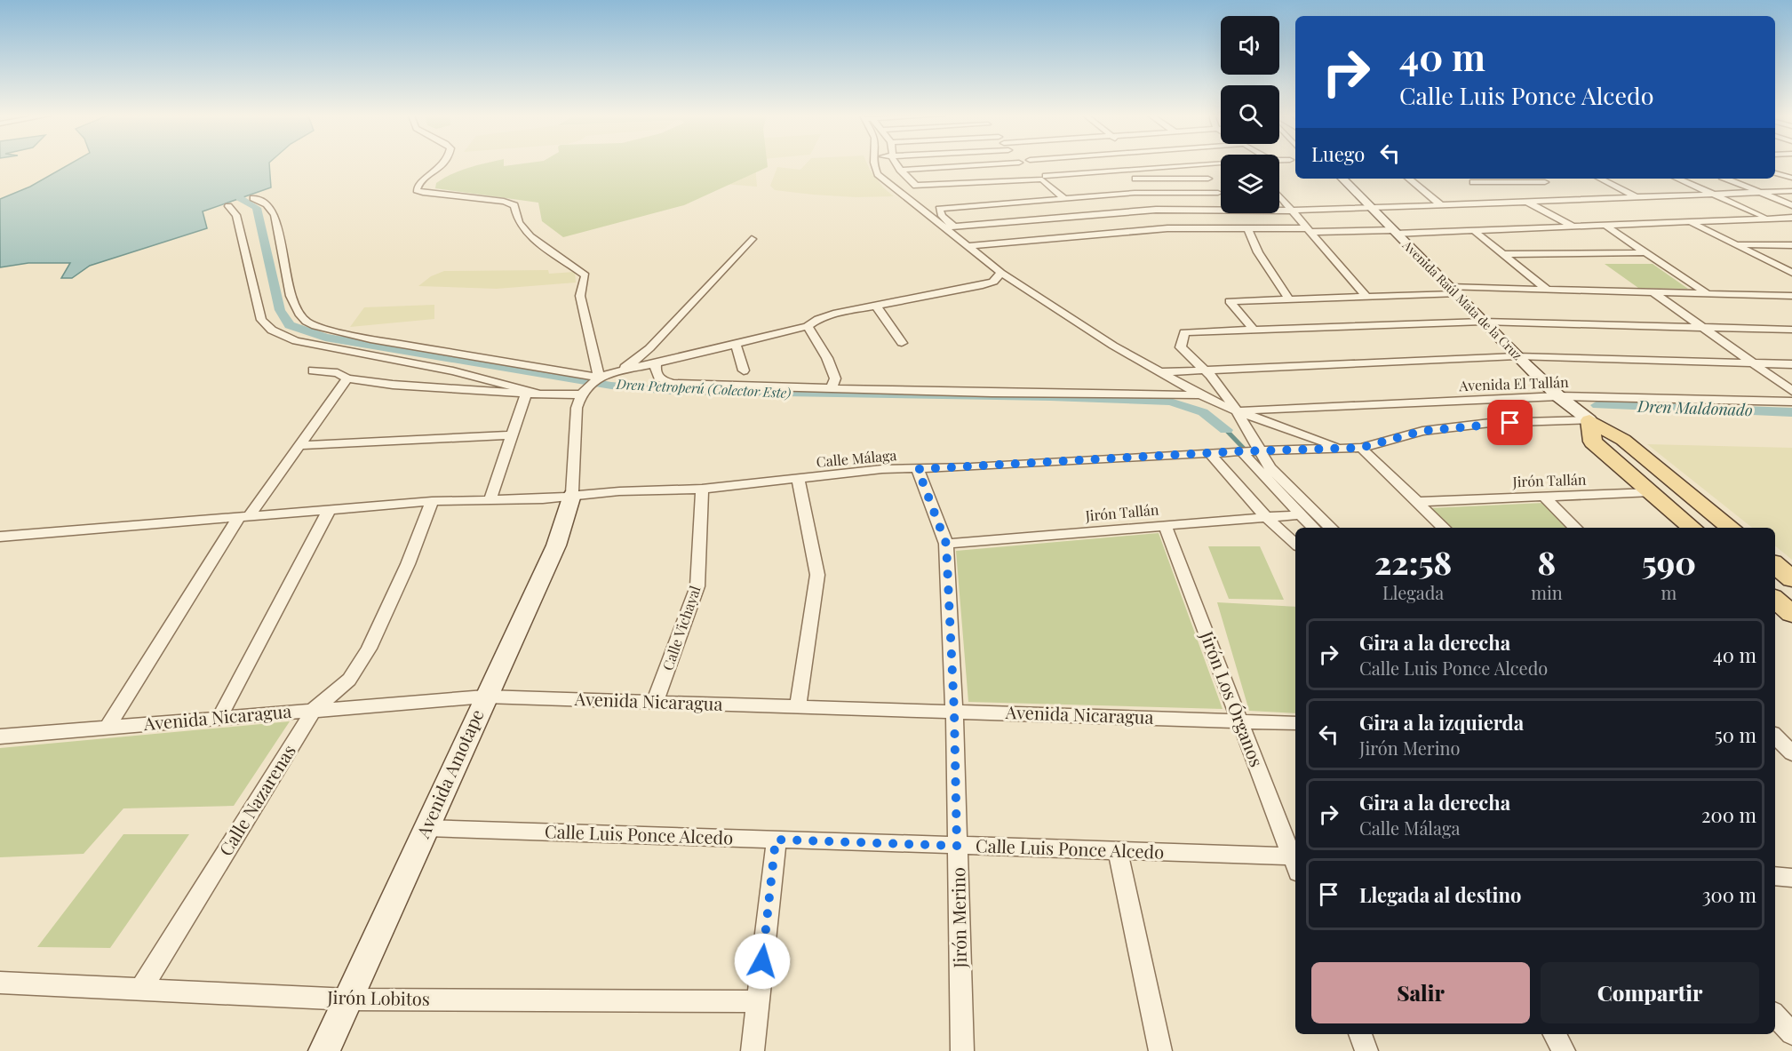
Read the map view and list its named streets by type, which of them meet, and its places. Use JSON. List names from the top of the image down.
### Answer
{
  "streets": {
    "main road": ["Avenida Raúl Mata de la Cruz"],
    "street": [
      "Avenida El Tallán",
      "Calle Málaga",
      "Jirón Tallán",
      "Calle Vichayal",
      "Jirón Los Órganos",
      "Avenida Nicaragua",
      "Avenida Amotape",
      "Calle Nazarenas",
      "Calle Luis Ponce Alcedo",
      "Jirón Merino",
      "Jirón Lobitos"
    ]
  },
  "crossings": [
    ["Avenida Raúl Mata de la Cruz", "Avenida El Tallán"],
    ["Avenida Raúl Mata de la Cruz", "Calle Málaga"],
    ["Calle Málaga", "Calle Vichayal"],
    ["Calle Málaga", "Avenida Amotape"],
    ["Calle Málaga", "Calle Nazarenas"],
    ["Calle Málaga", "Jirón Merino"],
    ["Jirón Tallán", "Jirón Los Órganos"],
    ["Jirón Tallán", "Jirón Merino"],
    ["Calle Vichayal", "Avenida Nicaragua"],
    ["Jirón Los Órganos", "Avenida Nicaragua"],
    ["Avenida Nicaragua", "Avenida Amotape"],
    ["Avenida Nicaragua", "Calle Nazarenas"],
    ["Avenida Nicaragua", "Jirón Merino"],
    ["Avenida Amotape", "Calle Luis Ponce Alcedo"],
    ["Avenida Amotape", "Jirón Lobitos"],
    ["Calle Nazarenas", "Jirón Lobitos"],
    ["Calle Luis Ponce Alcedo", "Jirón Merino"]
  ],
  "water": ["Dren Petroperú (Colector Este)", "Dren Maldonado"],
  "page": {
    "turn": ["40 m", "Calle Luis Ponce Alcedo"],
    "then": "Luego",
    "eta": [
      "22:58",
      "Llegada",
      "8",
      "min",
      "590",
      "m"
    ],
    "list": [
      {
        "name": "Gira a la derecha",
        "note": "Calle Luis Ponce Alcedo",
        "value": "40 m"
      },
      {
        "name": "Gira a la izquierda",
        "note": "Jirón Merino",
        "value": "50 m"
      },
      {
        "name": "Gira a la derecha",
        "note": "Calle Málaga",
        "value": "200 m"
      },
      {
        "name": "Llegada al destino",
        "value": "300 m"
      }
    ],
    "buttons": ["Salir", "Compartir"]
  }
}
